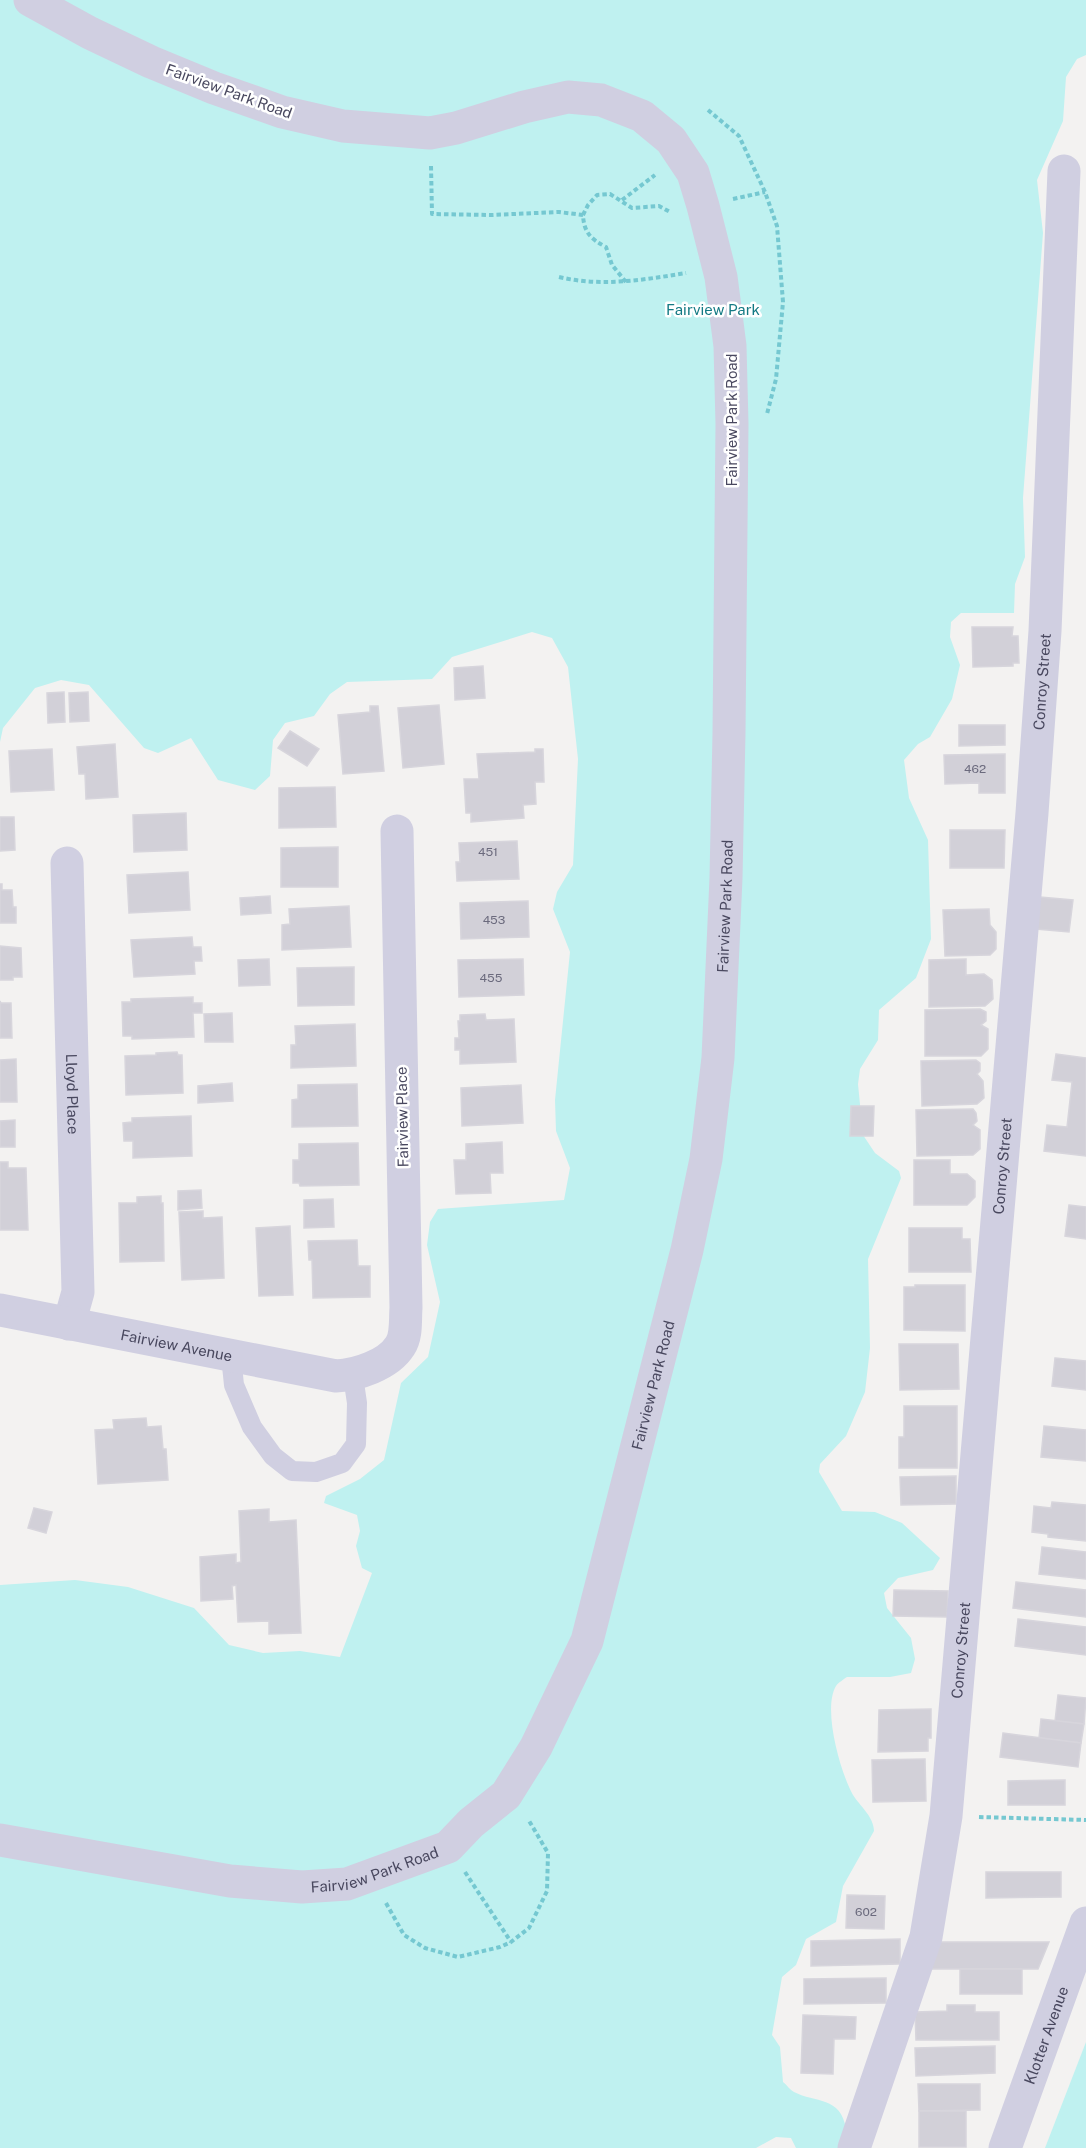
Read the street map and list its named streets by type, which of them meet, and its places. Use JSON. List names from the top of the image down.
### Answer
{
  "streets": {
    "street": [
      "Fairview Park Road",
      "Conroy Street",
      "Lloyd Place",
      "Fairview Place",
      "Fairview Avenue",
      "Klotter Avenue"
    ]
  },
  "crossings": [
    ["Lloyd Place", "Fairview Avenue"],
    ["Fairview Place", "Fairview Avenue"]
  ],
  "parks": ["Fairview Park"],
  "house_numbers": [
    "462",
    "451",
    "453",
    "455",
    "602"
  ]
}
